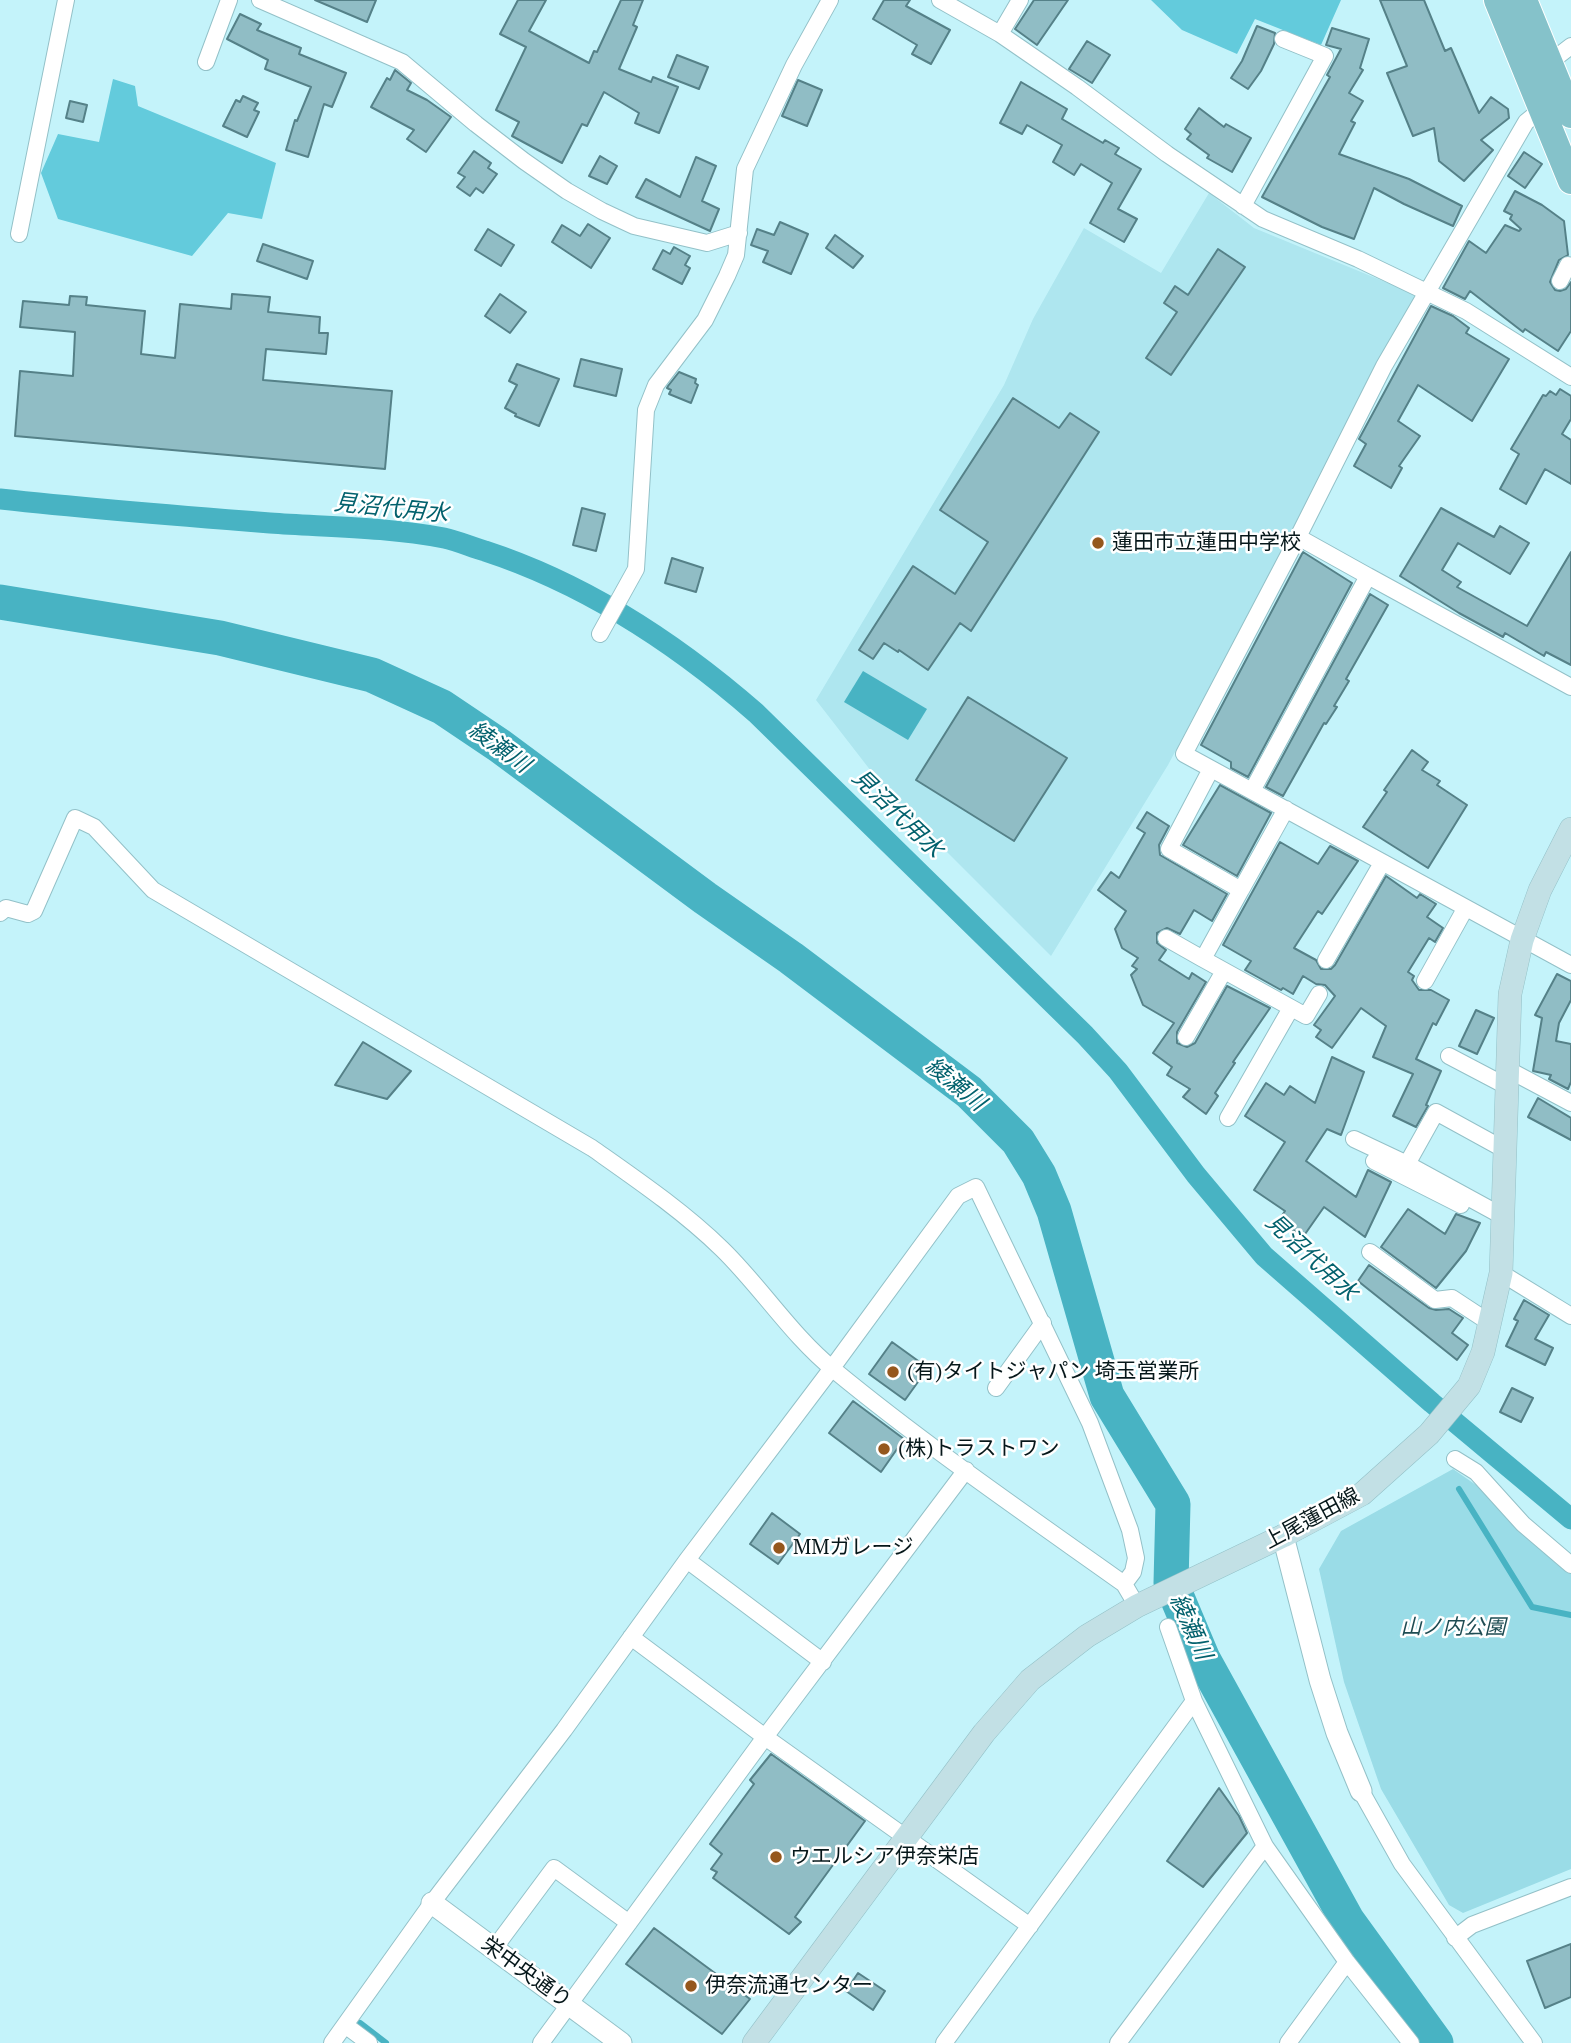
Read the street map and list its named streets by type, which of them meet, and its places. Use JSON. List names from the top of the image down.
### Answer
{
  "streets": {
    "main road": ["上尾蓮田線"],
    "street": ["栄中央通り"]
  },
  "water": ["見沼代用水", "綾瀬川"],
  "parks": ["山ノ内公園"],
  "places": [
    "蓮田市立蓮田中学校",
    "(有)タイトジャパン 埼玉営業所",
    "(株)トラストワン",
    "MMガレージ",
    "ウエルシア伊奈栄店",
    "伊奈流通センター"
  ]
}
